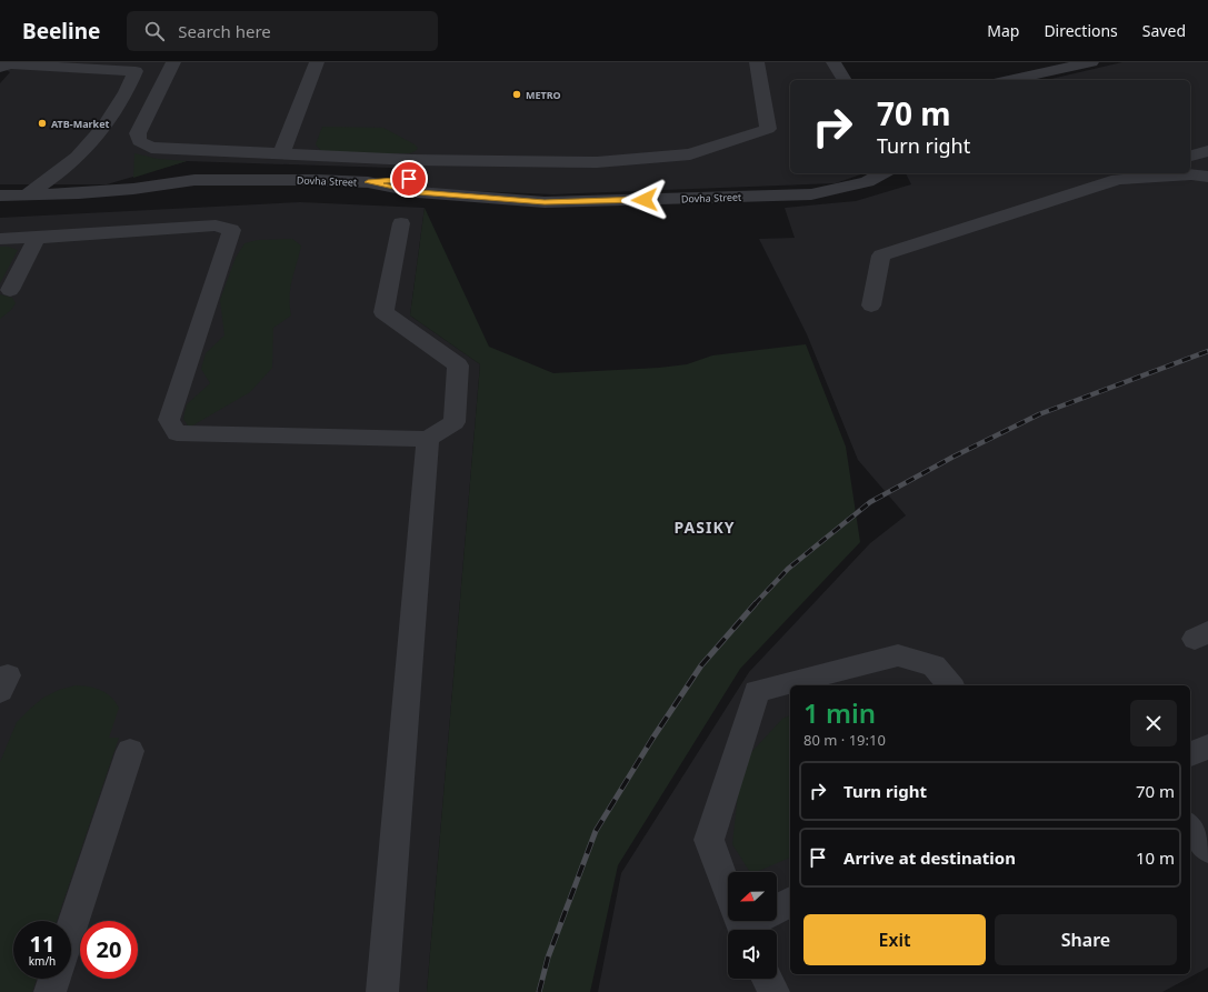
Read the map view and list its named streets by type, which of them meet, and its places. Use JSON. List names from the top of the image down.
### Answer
{
  "streets": {
    "lane": ["Dovha Street"]
  },
  "districts": ["PASIKY"],
  "places": ["METRO", "ATB-Market"],
  "north": "left",
  "page": {
    "header": "Beeline",
    "search": "Search here",
    "nav": ["Map", "Directions", "Saved"],
    "turn": ["70 m", "Turn right"],
    "heading": ["1 min", "80 m · 19:10"],
    "list": [
      {
        "name": "Turn right",
        "value": "70 m"
      },
      {
        "name": "Arrive at destination",
        "value": "10 m"
      }
    ],
    "buttons": ["Exit", "Share"],
    "speed": "11 km/h",
    "limit": "20"
  }
}
